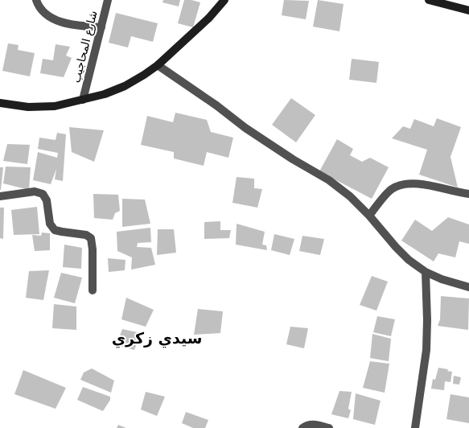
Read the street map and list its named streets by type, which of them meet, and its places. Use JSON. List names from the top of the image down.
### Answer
{
  "streets": {
    "street": ["شارع المحاجيب"]
  },
  "districts": ["سيدي زكري"]
}
